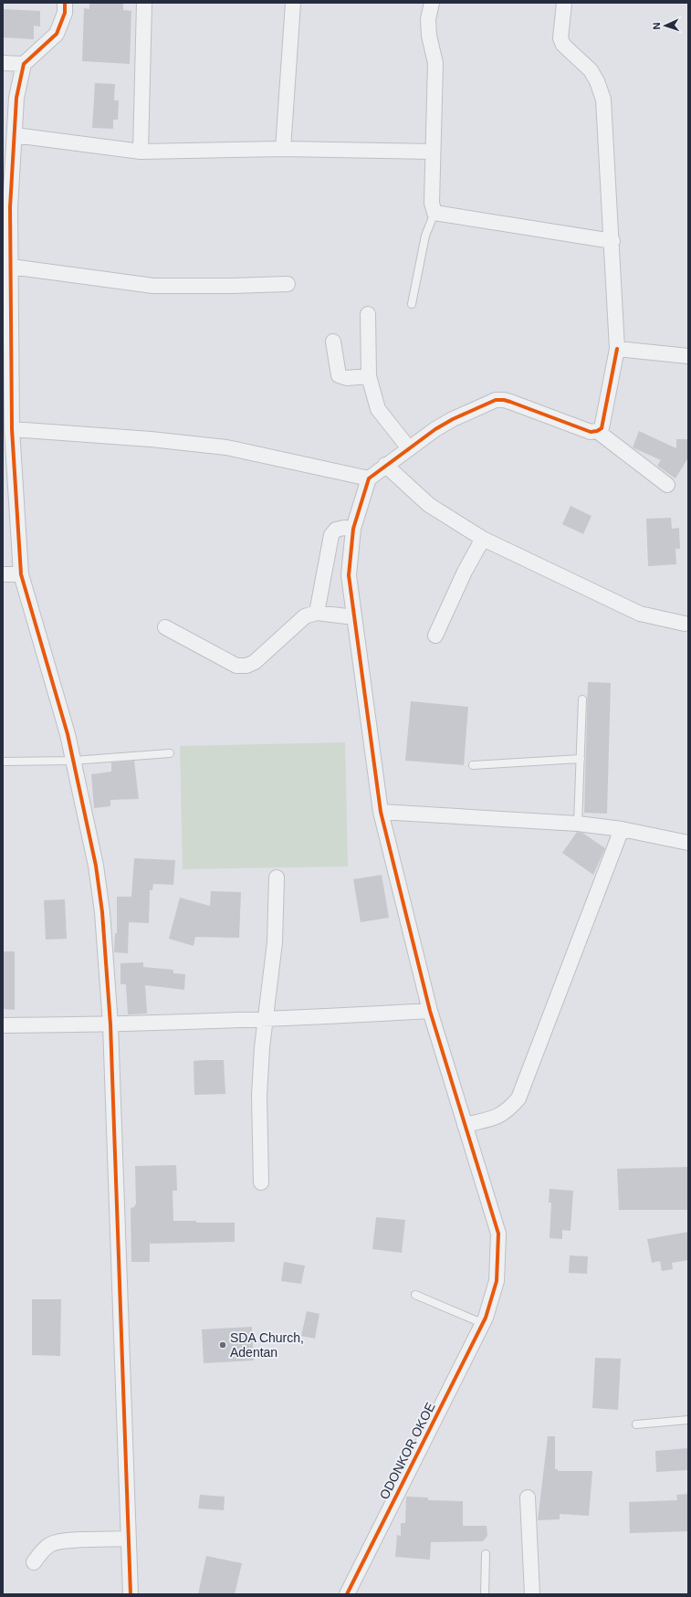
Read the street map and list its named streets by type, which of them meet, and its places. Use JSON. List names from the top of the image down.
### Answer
{
  "streets": {
    "street": ["ODONKOR OKOE"]
  },
  "places": ["SDA Church, Adentan"],
  "north": "left"
}
